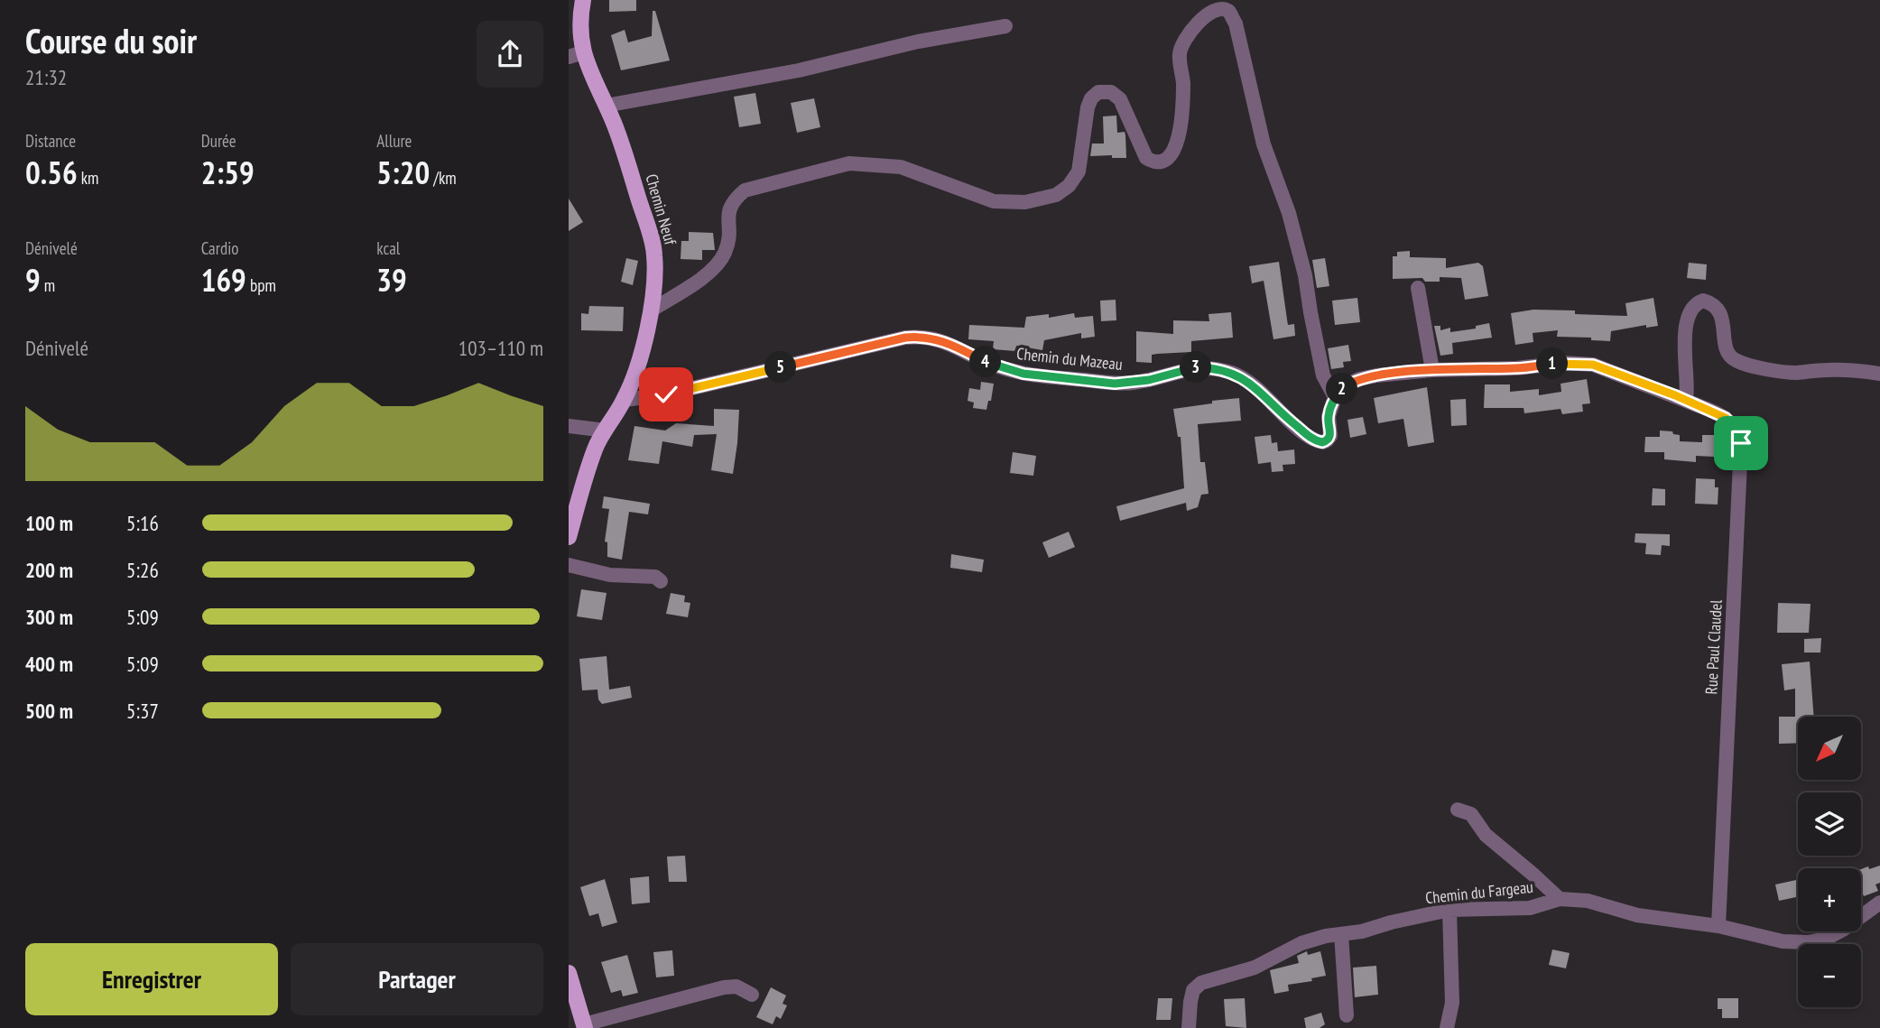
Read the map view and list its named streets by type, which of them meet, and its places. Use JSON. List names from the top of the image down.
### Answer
{
  "streets": {
    "main road": ["Chemin Neuf"],
    "street": ["Chemin du Mazeau", "Rue Paul Claudel", "Chemin du Fargeau"]
  },
  "crossings": [
    ["Chemin Neuf", "Chemin du Mazeau"],
    ["Rue Paul Claudel", "Chemin du Fargeau"]
  ],
  "north": "bottom left",
  "page": {
    "heading": ["Course du soir", "21:32"],
    "stats": [
      ["Distance", "0.56 km"],
      ["Durée", "2:59"],
      ["Allure", "5:20 /km"],
      ["Dénivelé", "9 m"],
      ["Cardio", "169 bpm"],
      ["kcal", "39"]
    ],
    "chart": ["Dénivelé", "103–110 m"],
    "pins": [
      "4",
      "1",
      "3",
      "5",
      "2"
    ],
    "list": [
      {
        "name": "100 m",
        "note": "5:16"
      },
      {
        "name": "200 m",
        "note": "5:26"
      },
      {
        "name": "300 m",
        "note": "5:09"
      },
      {
        "name": "400 m",
        "note": "5:09"
      },
      {
        "name": "500 m",
        "note": "5:37"
      }
    ],
    "map_buttons": ["+", "−"],
    "buttons": ["Enregistrer", "Partager"]
  }
}
